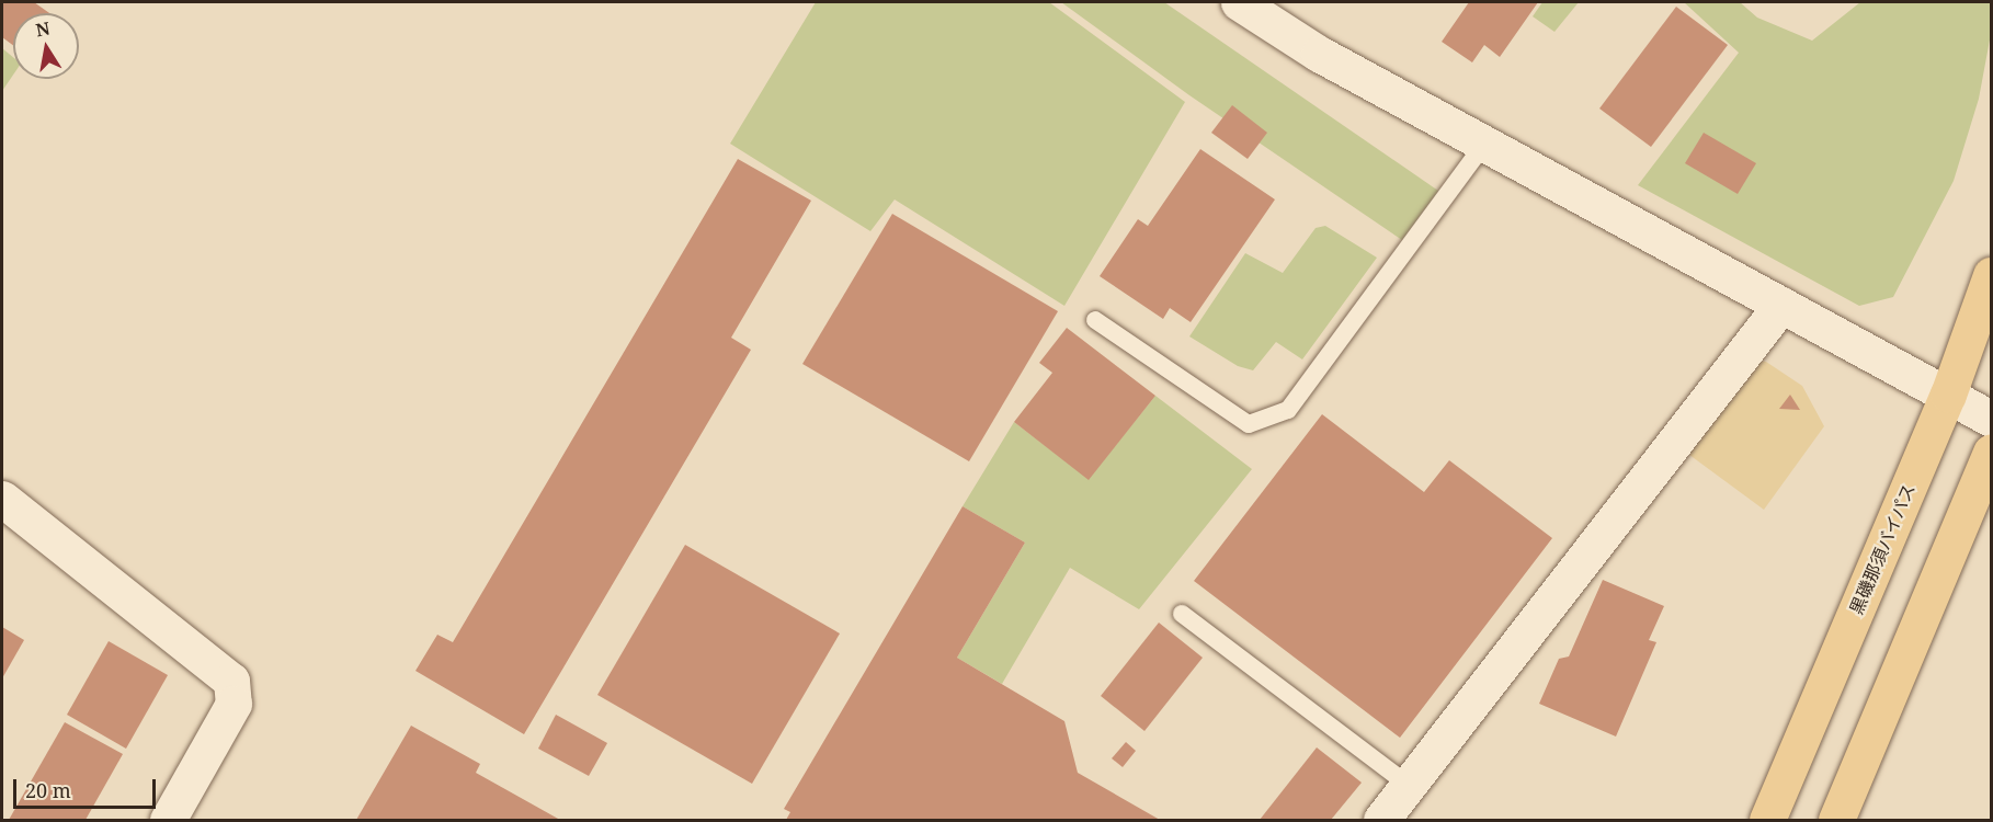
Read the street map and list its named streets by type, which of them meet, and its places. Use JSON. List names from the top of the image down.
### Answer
{
  "streets": {
    "main road": ["黒磯那須バイパス"]
  },
  "scale_bar": "20 m",
  "north": "top"
}
